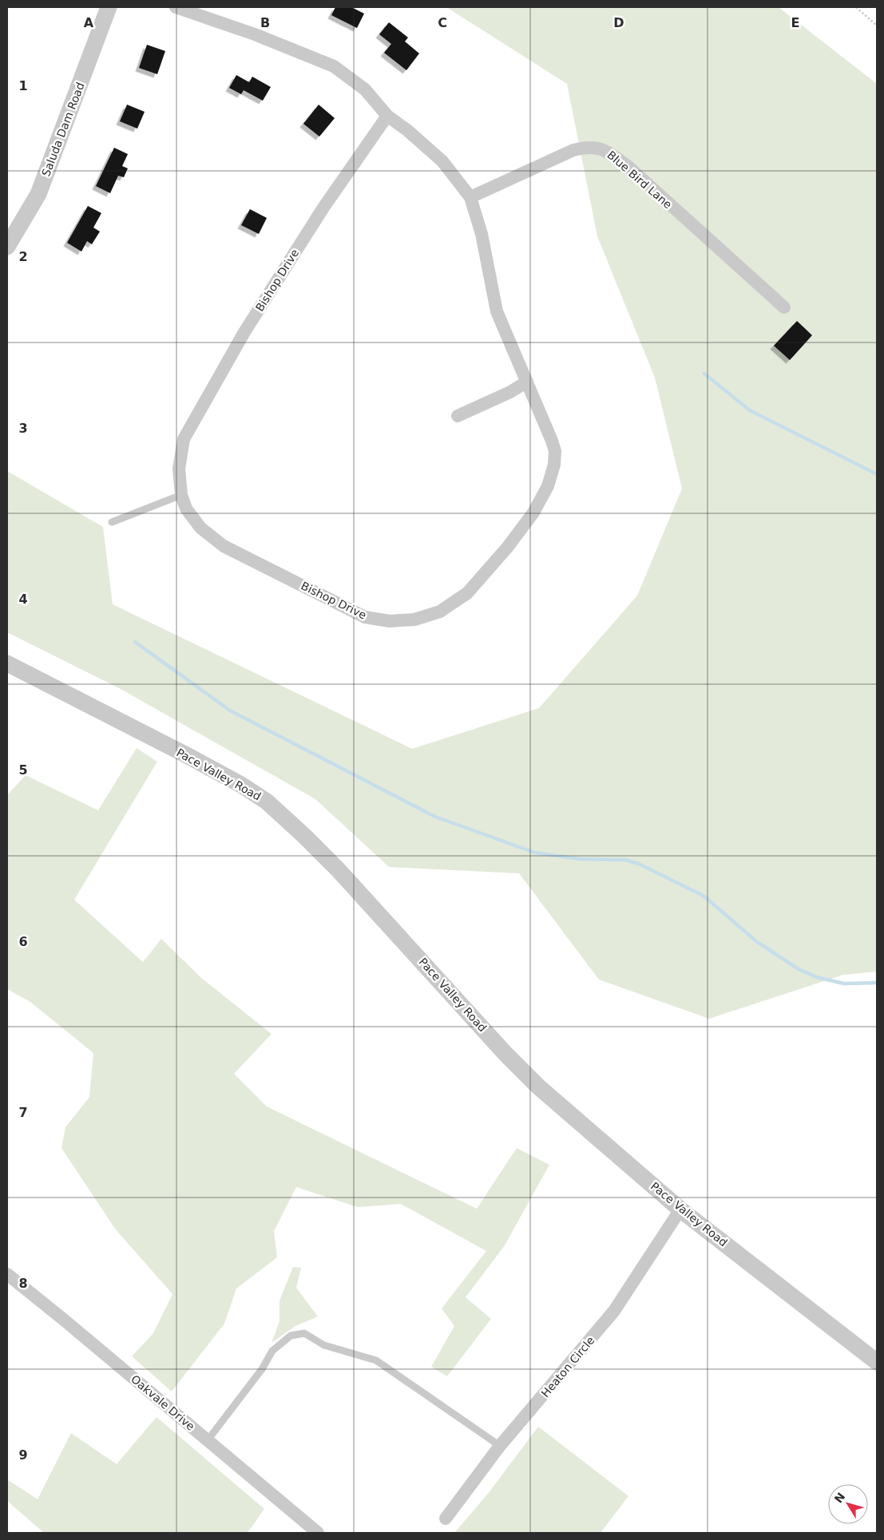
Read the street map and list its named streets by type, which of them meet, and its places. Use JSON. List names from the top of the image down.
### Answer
{
  "streets": {
    "street": [
      "Saluda Dam Road",
      "Blue Bird Lane",
      "Bishop Drive",
      "Pace Valley Road",
      "Heaton Circle",
      "Oakvale Drive"
    ]
  },
  "crossings": [
    ["Blue Bird Lane", "Bishop Drive"],
    ["Pace Valley Road", "Heaton Circle"]
  ],
  "north": "top left",
  "grid": {
    "columns": [
      "A",
      "B",
      "C",
      "D",
      "E"
    ],
    "rows": [
      "1",
      "2",
      "3",
      "4",
      "5",
      "6",
      "7",
      "8",
      "9"
    ]
  }
}
